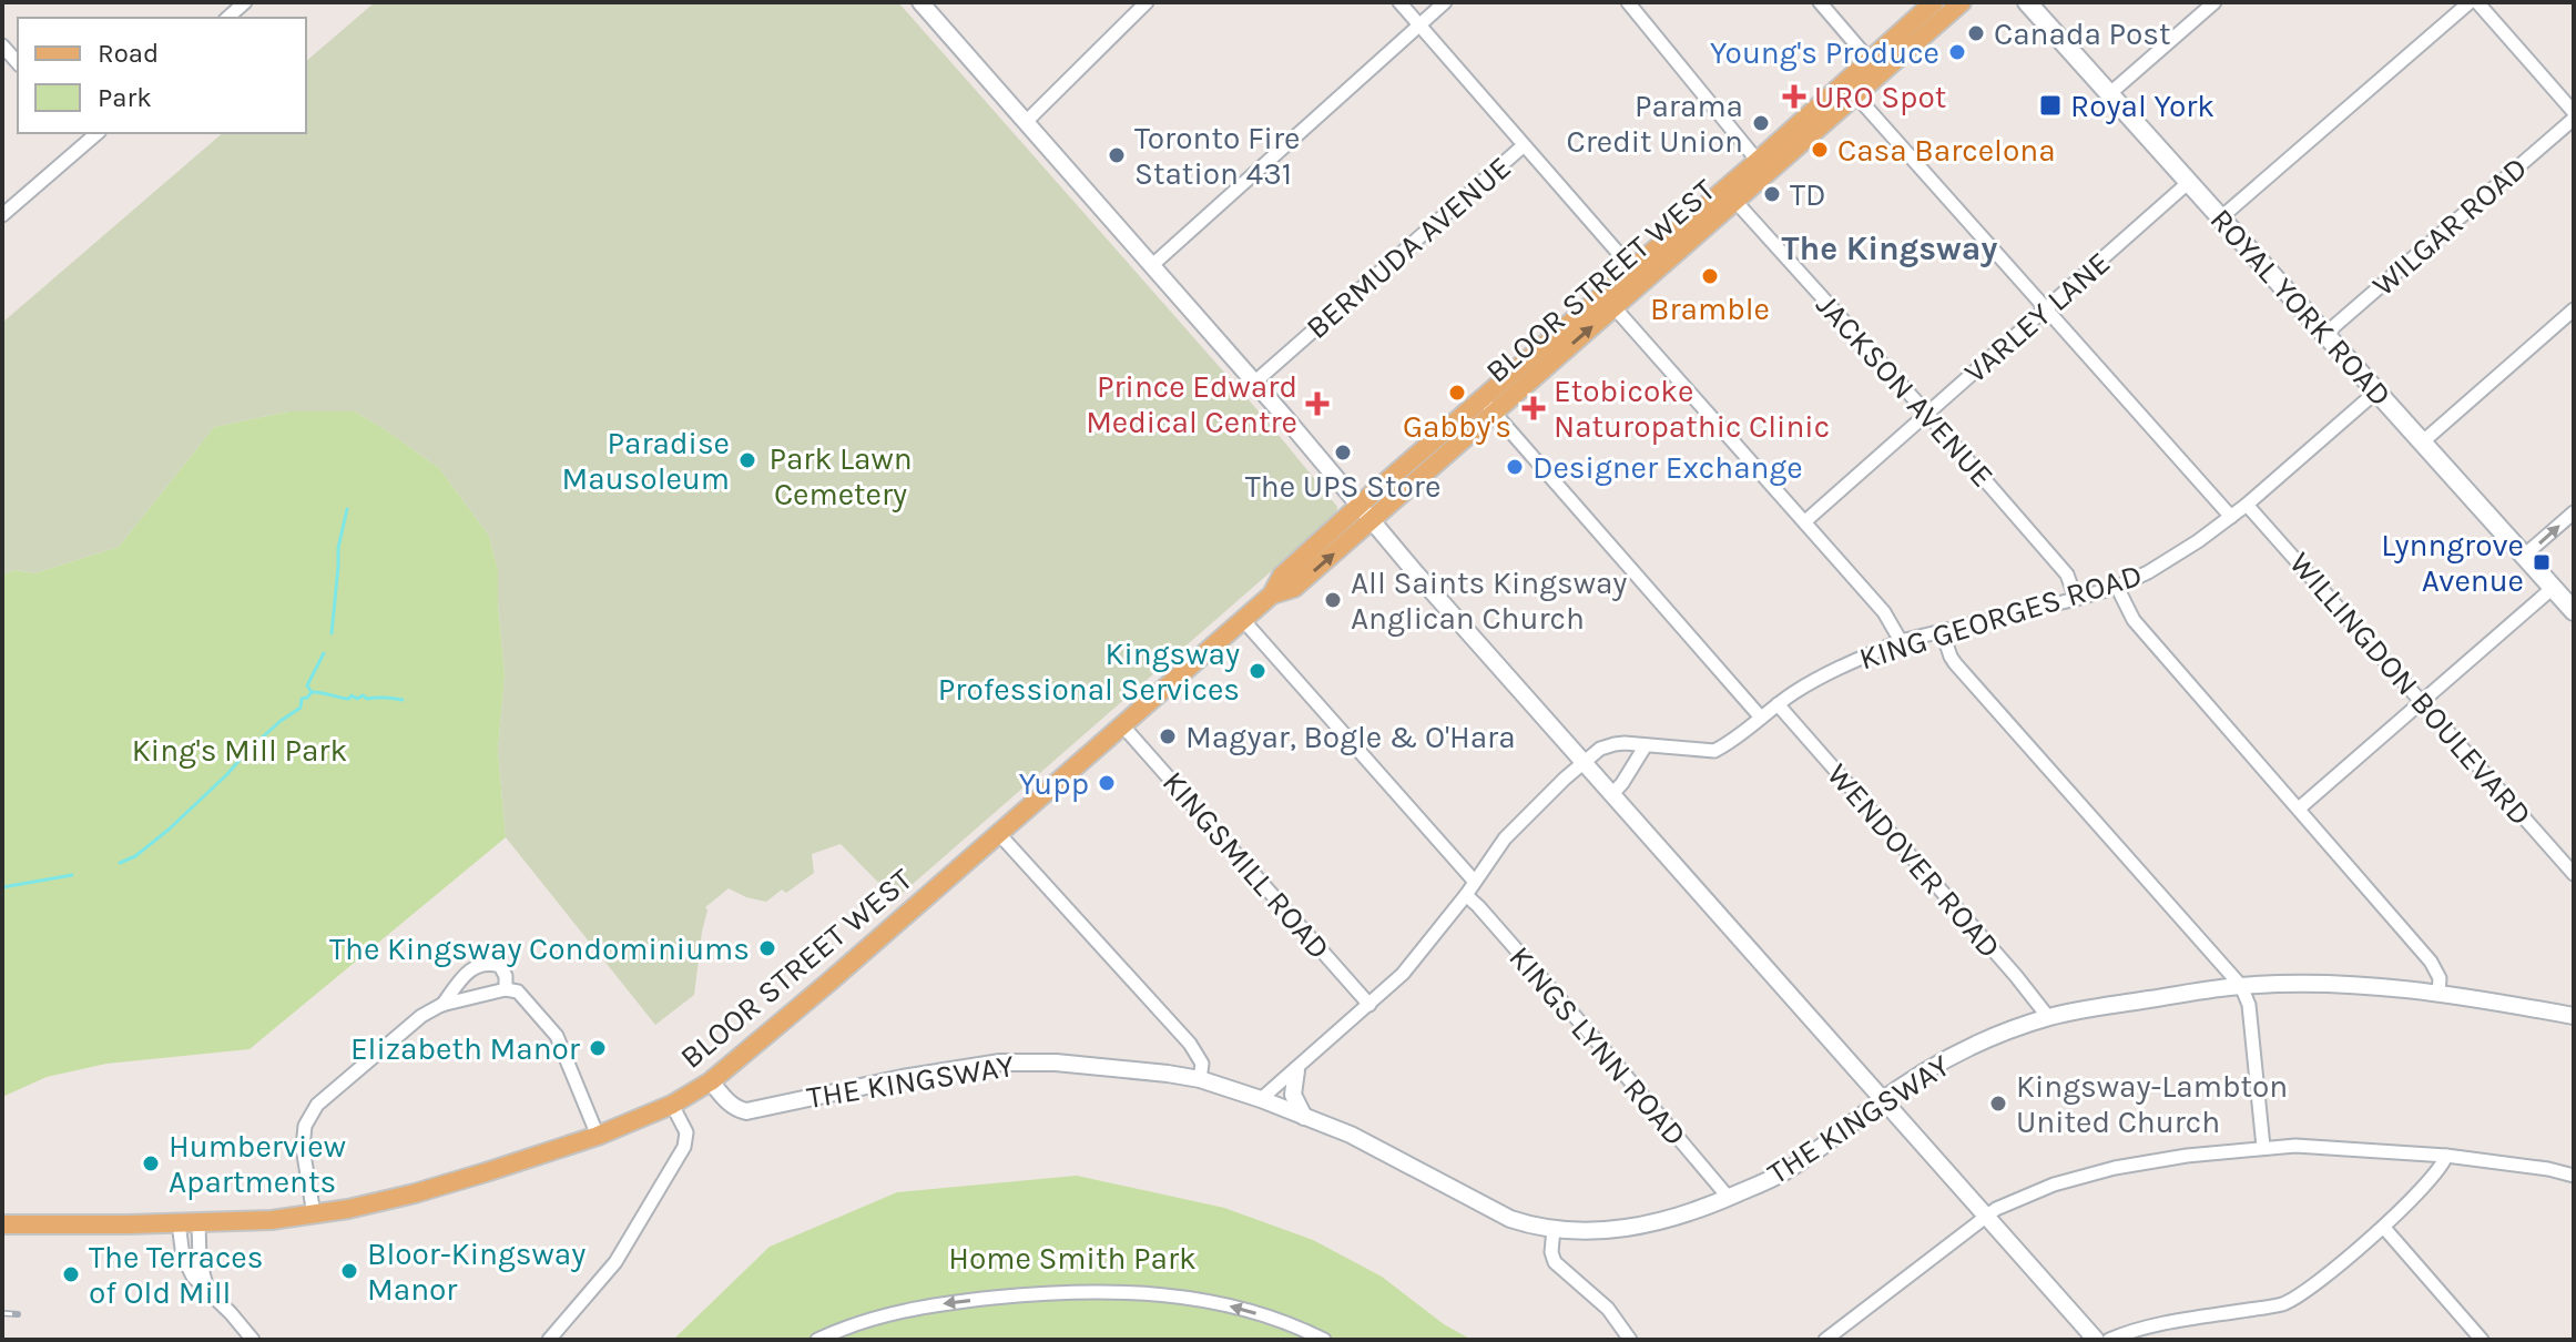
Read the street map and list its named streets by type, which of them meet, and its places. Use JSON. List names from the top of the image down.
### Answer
{
  "streets": {
    "main road": ["BLOOR STREET WEST", "ROYAL YORK ROAD"],
    "street": [
      "WILGAR ROAD",
      "BERMUDA AVENUE",
      "VARLEY LANE",
      "JACKSON AVENUE",
      "KING GEORGES ROAD",
      "WILLINGDON BOULEVARD",
      "WENDOVER ROAD",
      "KINGSMILL ROAD",
      "KINGS LYNN ROAD",
      "THE KINGSWAY"
    ]
  },
  "crossings": [
    ["WILGAR ROAD", "ROYAL YORK ROAD"],
    ["BLOOR STREET WEST", "JACKSON AVENUE"],
    ["BLOOR STREET WEST", "KINGSMILL ROAD"],
    ["BLOOR STREET WEST", "THE KINGSWAY"],
    ["ROYAL YORK ROAD", "VARLEY LANE"],
    ["ROYAL YORK ROAD", "KING GEORGES ROAD"],
    ["VARLEY LANE", "JACKSON AVENUE"],
    ["JACKSON AVENUE", "KING GEORGES ROAD"],
    ["KING GEORGES ROAD", "WILLINGDON BOULEVARD"],
    ["KING GEORGES ROAD", "WENDOVER ROAD"],
    ["KING GEORGES ROAD", "KINGSMILL ROAD"],
    ["KING GEORGES ROAD", "KINGS LYNN ROAD"],
    ["KING GEORGES ROAD", "THE KINGSWAY"],
    ["WENDOVER ROAD", "THE KINGSWAY"],
    ["KINGS LYNN ROAD", "THE KINGSWAY"]
  ],
  "districts": ["The Kingsway"],
  "parks": ["Park Lawn Cemetery", "King's Mill Park", "Home Smith Park"],
  "places": {
    "other": [
      "Canada Post",
      "Young's Produce",
      "Parama Credit Union",
      "Casa Barcelona",
      "Toronto Fire Station 431",
      "TD",
      "Bramble",
      "Gabby's",
      "The UPS Store",
      "Paradise Mausoleum",
      "Designer Exchange",
      "All Saints Kingsway Anglican Church",
      "Kingsway Professional Services",
      "Magyar, Bogle & O'Hara",
      "Yupp",
      "The Kingsway Condominiums",
      "Elizabeth Manor",
      "Kingsway-Lambton United Church",
      "Humberview Apartments",
      "Bloor-Kingsway Manor",
      "The Terraces of Old Mill"
    ],
    "health": ["URO Spot", "Prince Edward Medical Centre", "Etobicoke Naturopathic Clinic"],
    "transit": ["Royal York", "Lynngrove Avenue"]
  },
  "legend": ["Road", "Park"]
}
